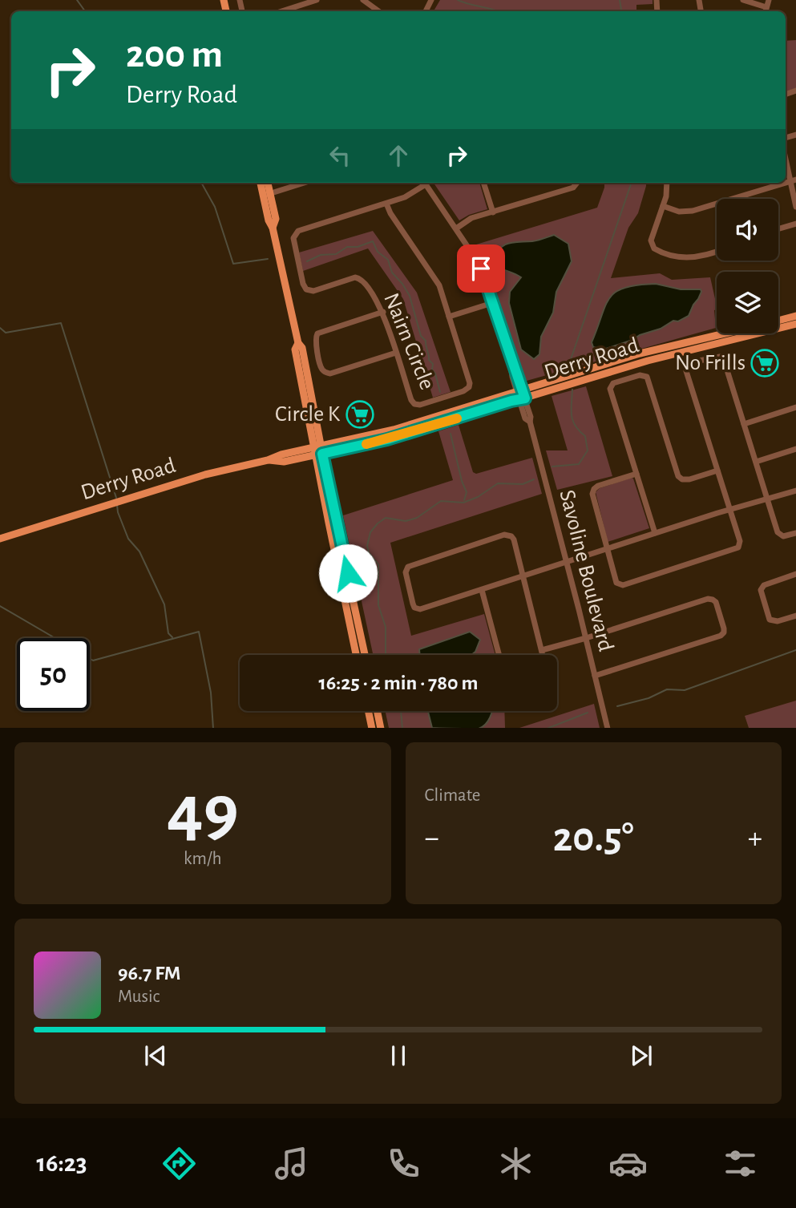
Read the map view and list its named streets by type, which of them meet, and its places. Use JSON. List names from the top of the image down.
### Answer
{
  "streets": {
    "main road": ["Derry Road"],
    "street": ["Nairn Circle", "Savoline Boulevard"]
  },
  "crossings": [
    ["Derry Road", "Savoline Boulevard"]
  ],
  "places": {
    "supermarket": ["No Frills", "Circle K"]
  },
  "page": {
    "turn": ["200 m", "Derry Road"],
    "limit": "50",
    "trip": "16:25 · 2 min · 780 m",
    "tile": [
      ["49", "km/h"],
      "Climate"
    ],
    "heat": ["−", "20.5°", "+"],
    "song": ["96.7 FM", "Music"],
    "tabs": "16:23"
  }
}
